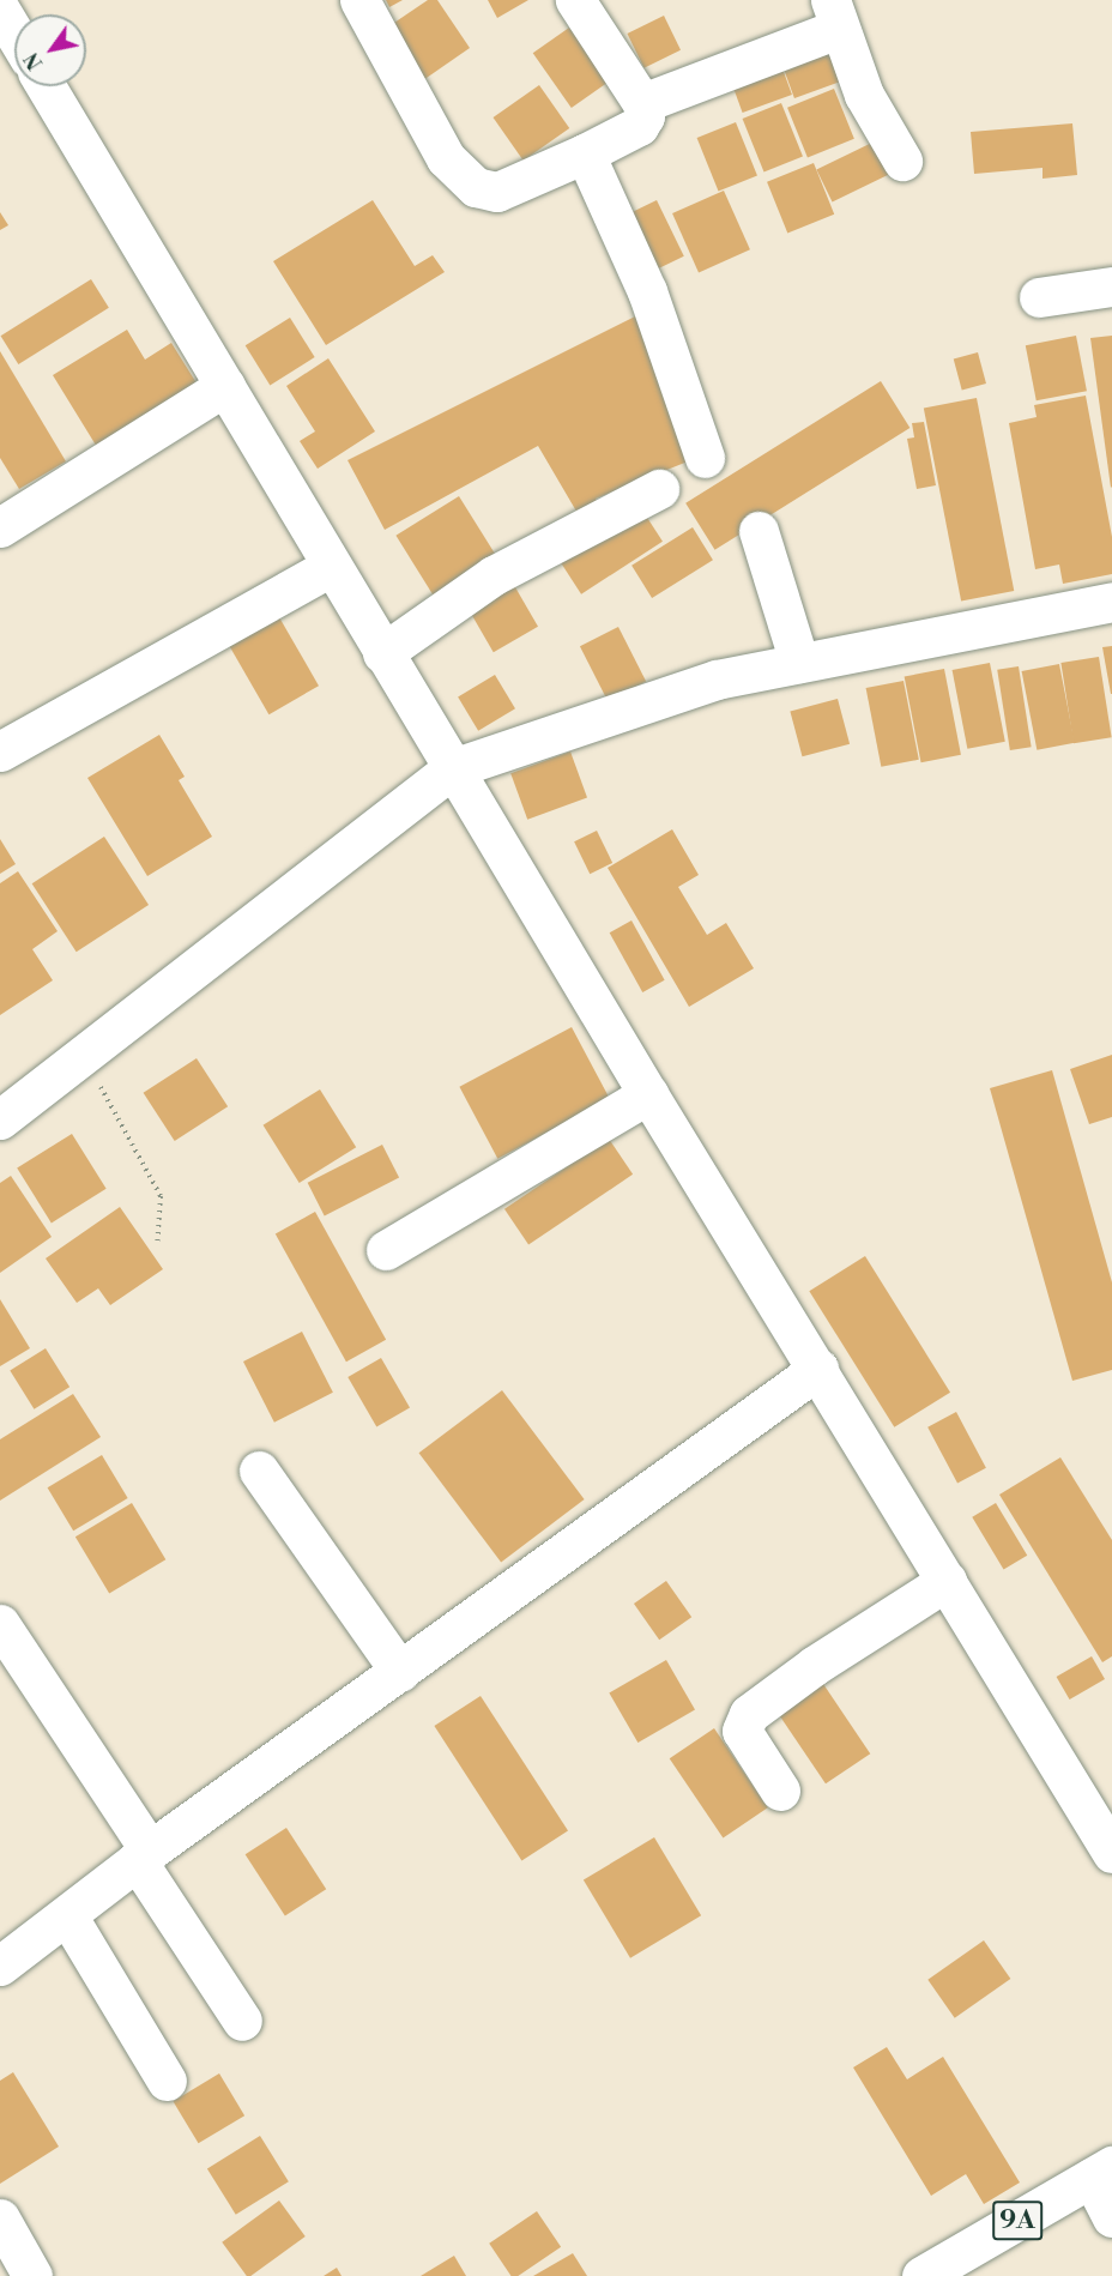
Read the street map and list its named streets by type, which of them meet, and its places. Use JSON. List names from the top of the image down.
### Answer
{
  "streets": {
    "street": ["9A"]
  },
  "north": "bottom left"
}
